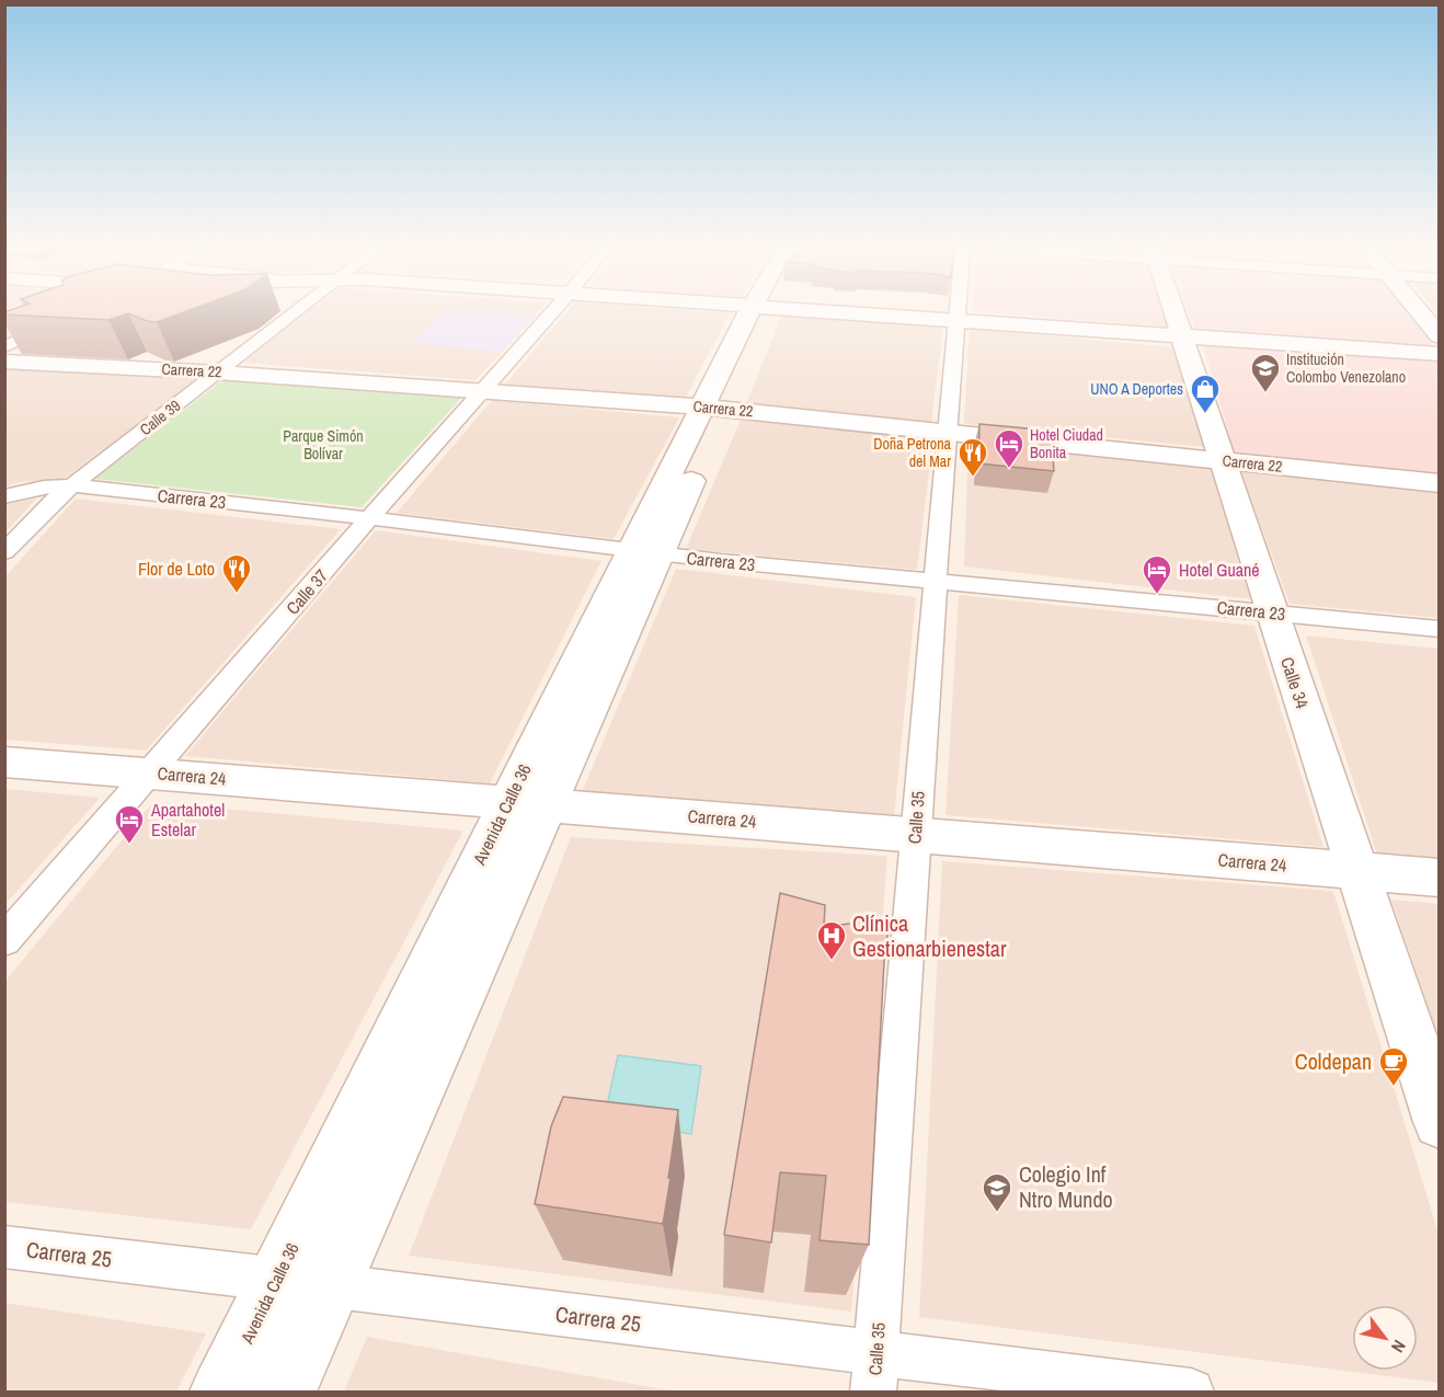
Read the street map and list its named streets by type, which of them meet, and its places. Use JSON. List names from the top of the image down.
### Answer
{
  "streets": {
    "street": [
      "Carrera 22",
      "Calle 39",
      "Carrera 23",
      "Calle 37",
      "Calle 34",
      "Carrera 24",
      "Avenida Calle 36",
      "Calle 35",
      "Carrera 25"
    ]
  },
  "crossings": [
    ["Carrera 22", "Calle 39"],
    ["Carrera 22", "Calle 37"],
    ["Carrera 22", "Calle 34"],
    ["Carrera 22", "Avenida Calle 36"],
    ["Carrera 22", "Calle 35"],
    ["Calle 39", "Carrera 23"],
    ["Carrera 23", "Calle 37"],
    ["Carrera 23", "Calle 34"],
    ["Carrera 23", "Avenida Calle 36"],
    ["Carrera 23", "Calle 35"],
    ["Calle 37", "Carrera 24"],
    ["Calle 34", "Carrera 24"],
    ["Carrera 24", "Avenida Calle 36"],
    ["Carrera 24", "Calle 35"],
    ["Avenida Calle 36", "Carrera 25"],
    ["Calle 35", "Carrera 25"]
  ],
  "parks": ["Parque Simón Bolívar"],
  "places": {
    "school or university": ["Institución Colombo Venezolano", "Colegio Inf Ntro Mundo"],
    "shop": ["UNO A Deportes"],
    "hotel": ["Hotel Ciudad Bonita", "Hotel Guané", "Apartahotel Estelar"],
    "restaurant": ["Doña Petrona del Mar", "Flor de Loto"],
    "hospital": ["Clínica Gestionarbienestar"],
    "cafe": ["Coldepan"]
  },
  "north": "bottom right"
}
